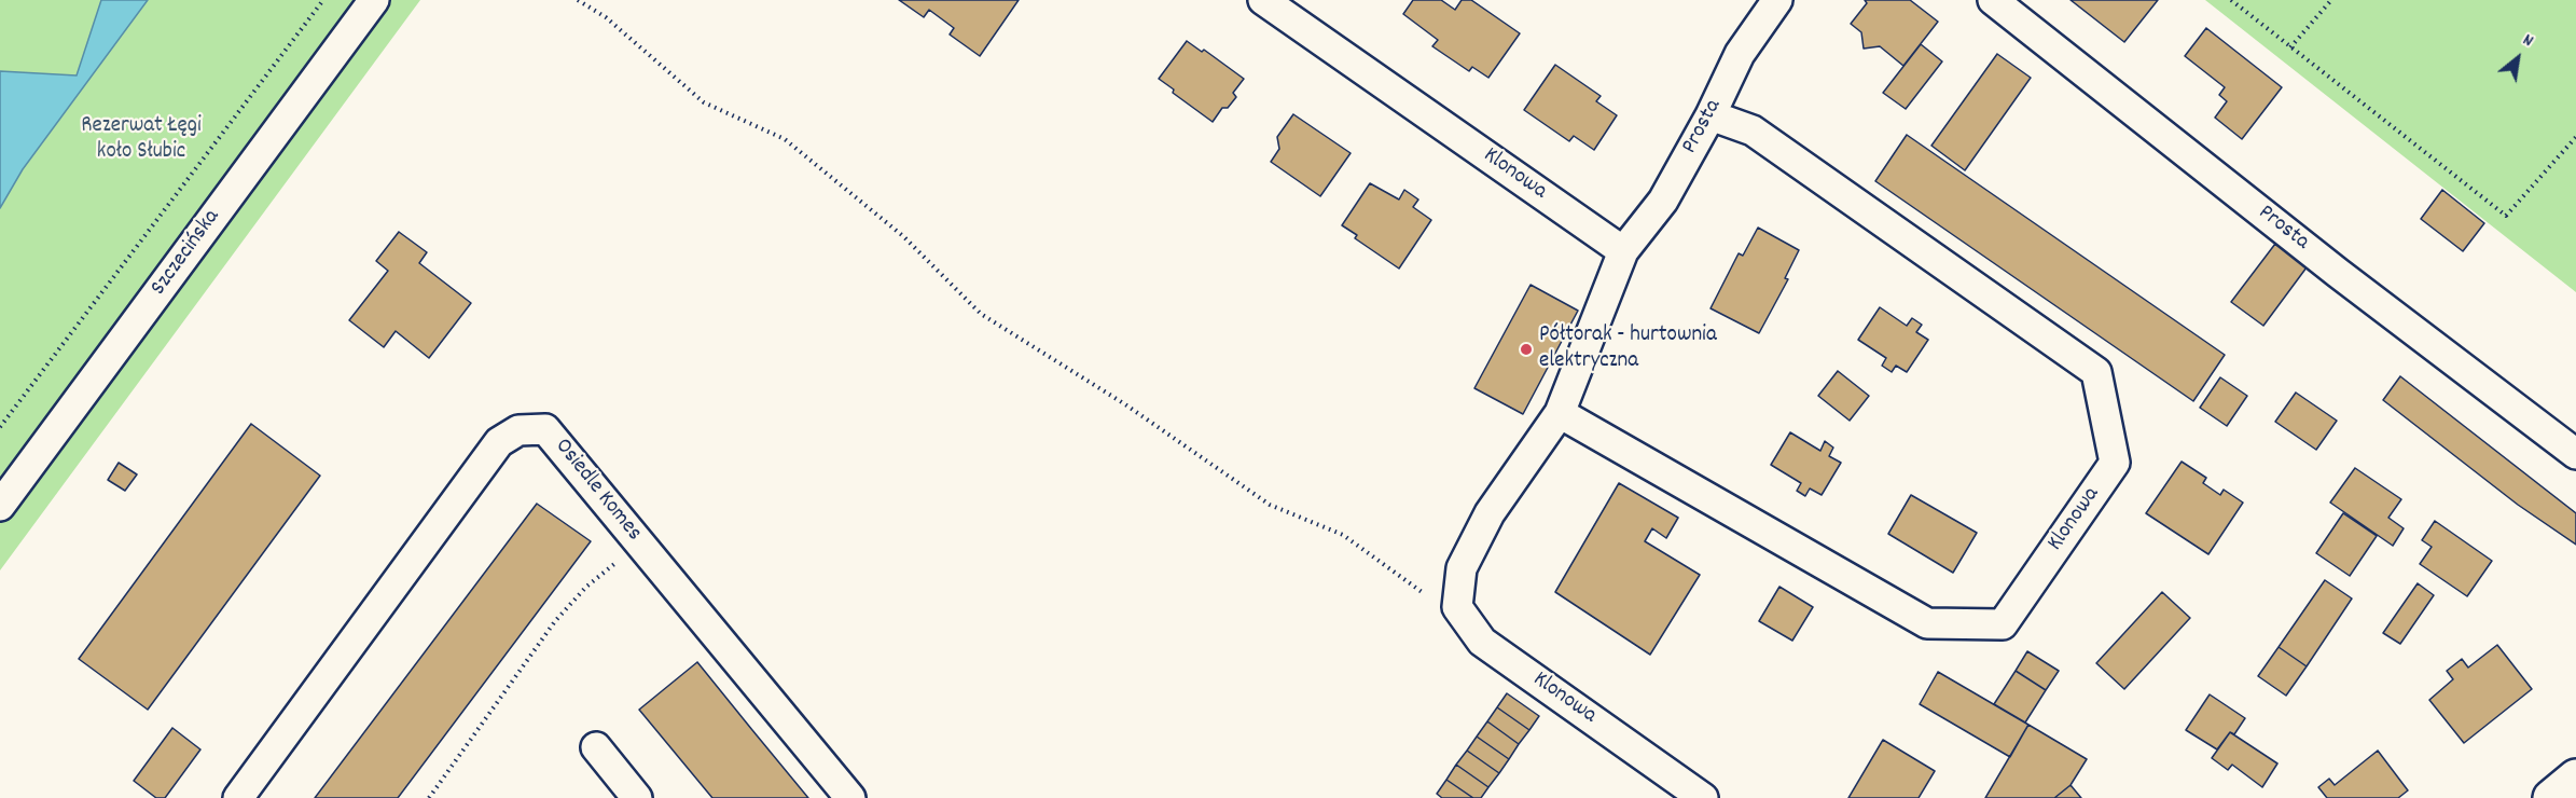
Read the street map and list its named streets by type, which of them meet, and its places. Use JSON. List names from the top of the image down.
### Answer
{
  "streets": {
    "street": [
      "Prosta",
      "Klonowa",
      "Szczecińska",
      "Osiedle Komes"
    ]
  },
  "crossings": [
    ["Prosta", "Klonowa"]
  ],
  "parks": ["Rezerwat Łęgi koło Słubic"],
  "places": ["Półtorak - hurtownia elektryczna"],
  "north": "top right"
}
